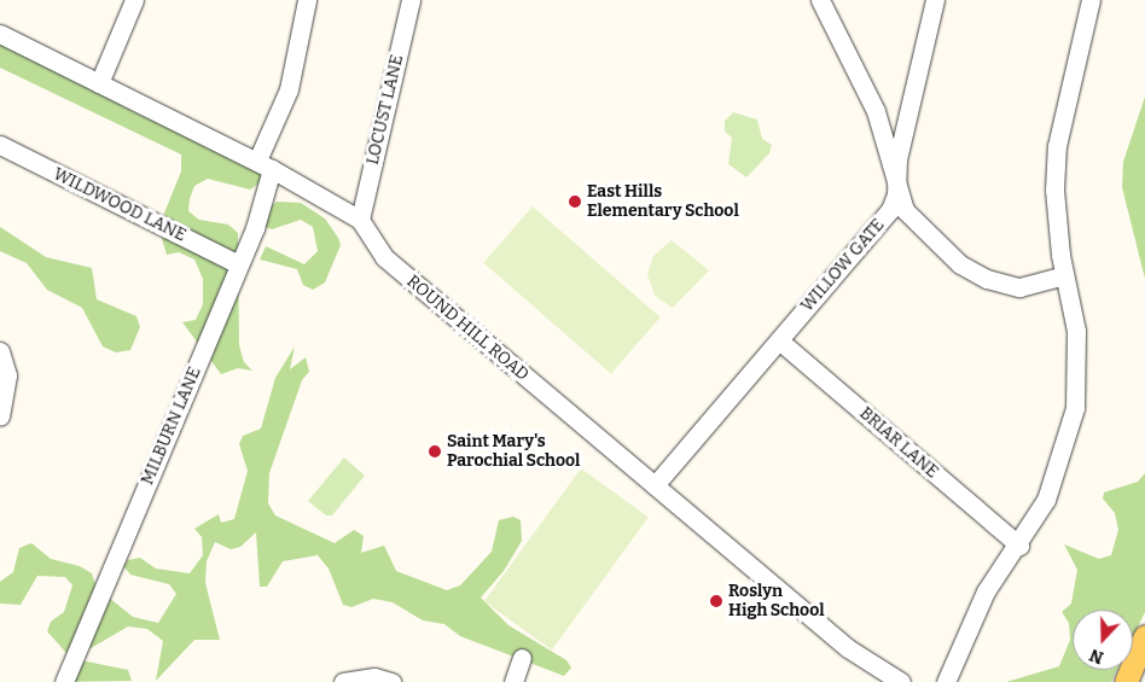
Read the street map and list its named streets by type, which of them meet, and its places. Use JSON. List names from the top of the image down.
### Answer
{
  "streets": {
    "street": [
      "LOCUST LANE",
      "WILDWOOD LANE",
      "WILLOW GATE",
      "ROUND HILL ROAD",
      "MILBURN LANE",
      "BRIAR LANE"
    ]
  },
  "crossings": [
    ["LOCUST LANE", "ROUND HILL ROAD"],
    ["WILDWOOD LANE", "MILBURN LANE"],
    ["WILLOW GATE", "ROUND HILL ROAD"],
    ["WILLOW GATE", "BRIAR LANE"],
    ["ROUND HILL ROAD", "MILBURN LANE"]
  ],
  "places": ["East Hills Elementary School", "Saint Mary's Parochial School", "Roslyn High School"],
  "north": "bottom"
}
